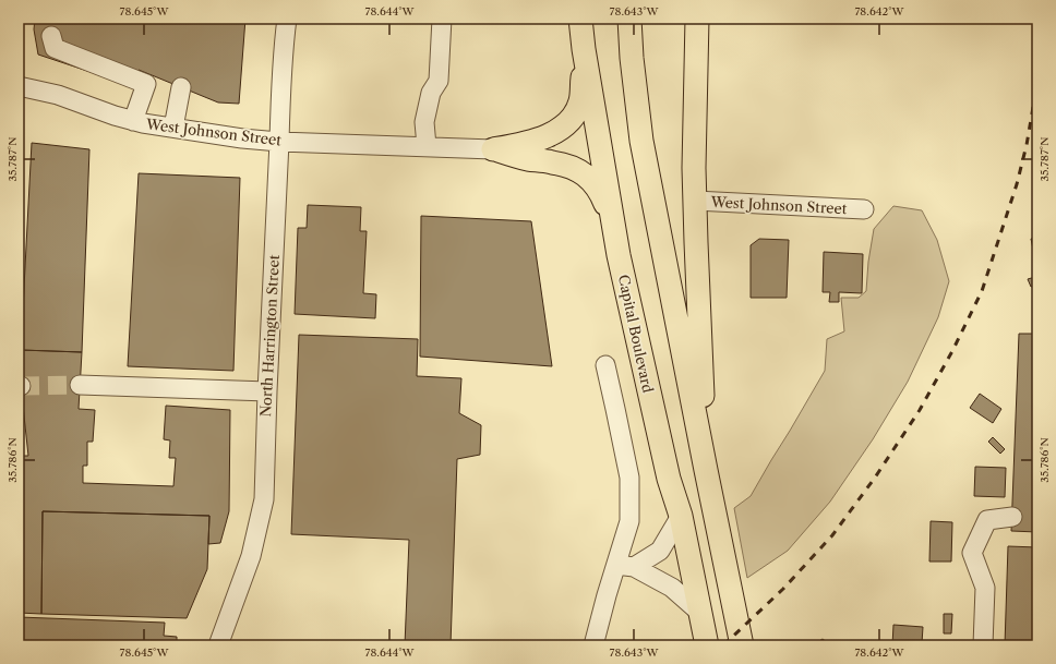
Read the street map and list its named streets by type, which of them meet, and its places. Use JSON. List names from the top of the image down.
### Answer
{
  "streets": {
    "main road": ["Capital Boulevard"],
    "street": ["West Johnson Street", "North Harrington Street"]
  },
  "crossings": [
    ["West Johnson Street", "North Harrington Street"]
  ],
  "coordinates": [
    "78.645°W",
    "78.644°W",
    "78.643°W",
    "78.642°W",
    "35.787°N",
    "35.786°N"
  ]
}
